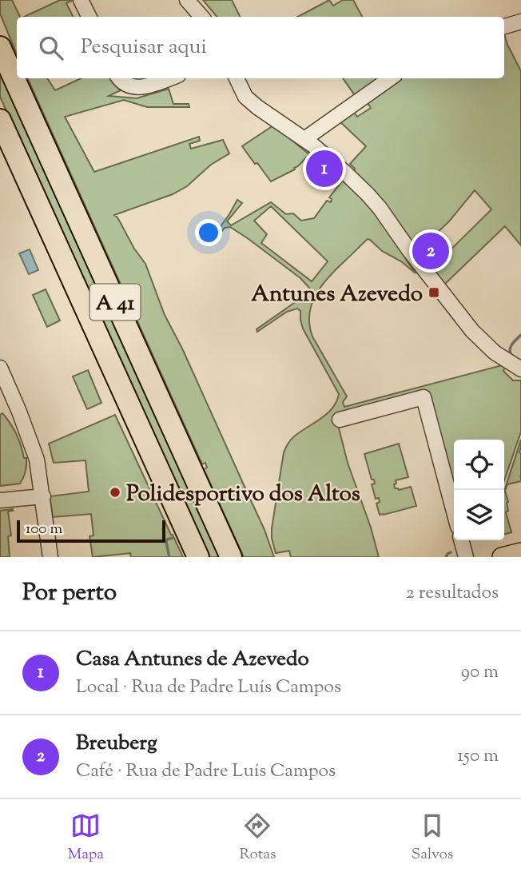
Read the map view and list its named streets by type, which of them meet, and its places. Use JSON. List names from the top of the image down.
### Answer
{
  "streets": {
    "highway": ["A 41"]
  },
  "places": {
    "transit": ["Antunes Azevedo"],
    "other": ["Polidesportivo dos Altos"]
  },
  "scale_bar": "100 m",
  "page": {
    "search": "Pesquisar aqui",
    "pins": ["1", "2"],
    "scale": "100 m",
    "heading": ["Por perto", "2 resultados"],
    "list": [
      {
        "mark": "1",
        "name": "Casa Antunes de Azevedo",
        "note": "Local · Rua de Padre Luís Campos",
        "value": "90 m"
      },
      {
        "mark": "2",
        "name": "Breuberg",
        "note": "Café · Rua de Padre Luís Campos",
        "value": "150 m"
      }
    ],
    "nav": ["Mapa", "Rotas", "Salvos"]
  }
}
